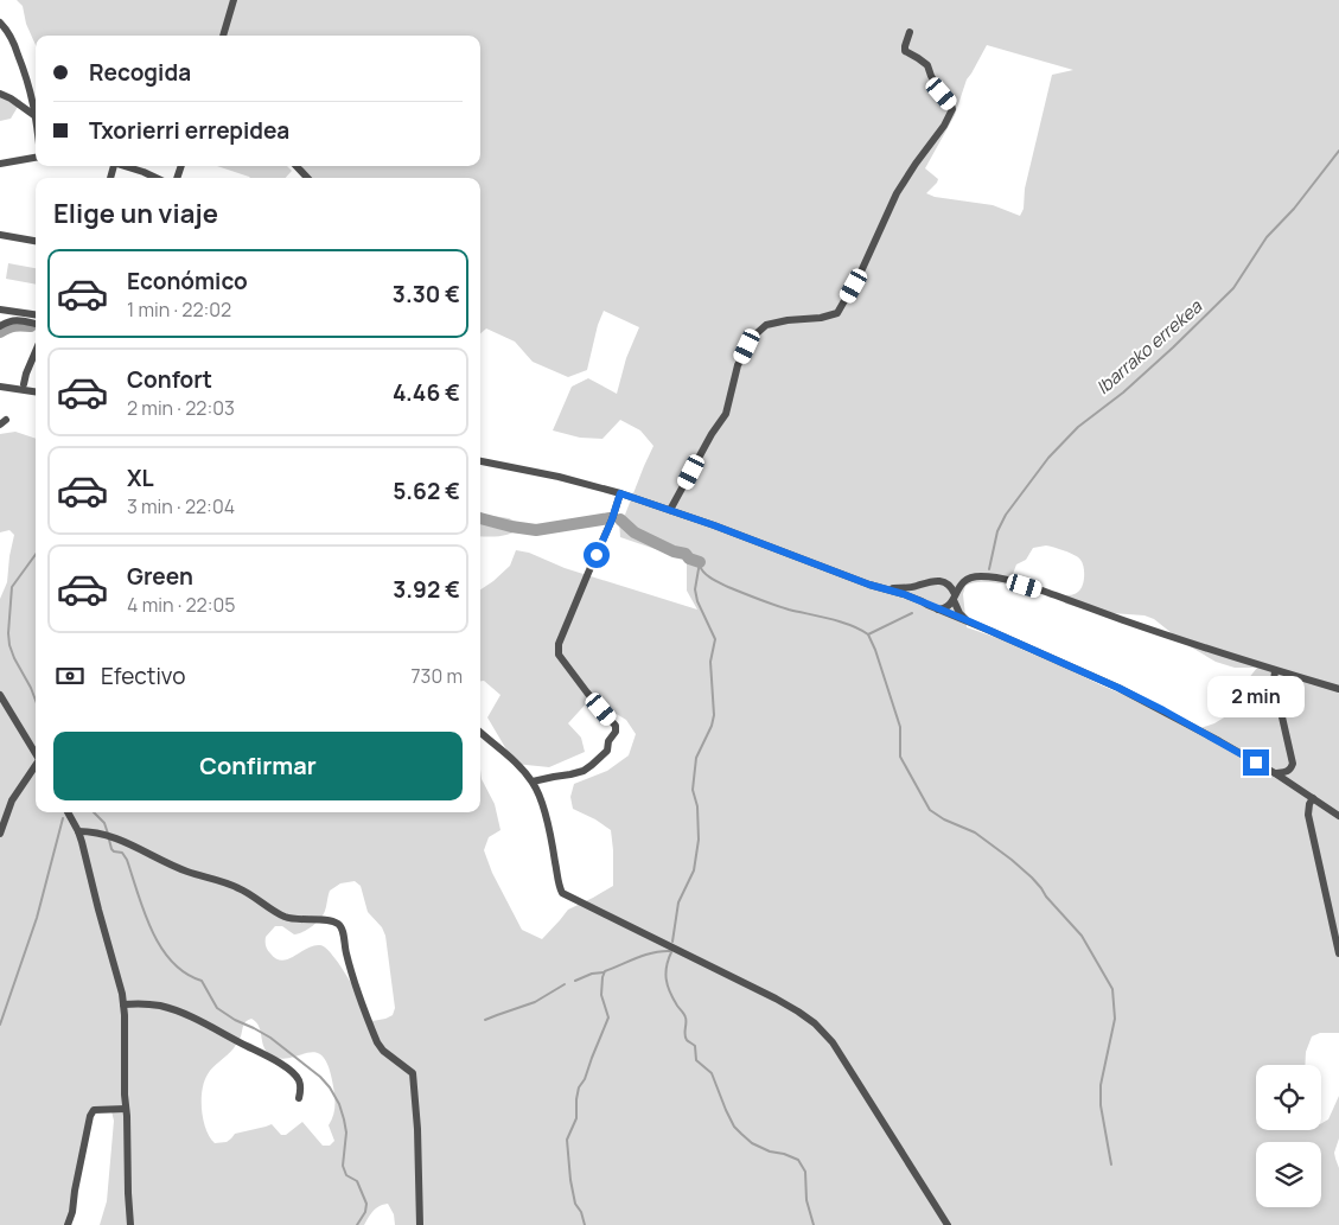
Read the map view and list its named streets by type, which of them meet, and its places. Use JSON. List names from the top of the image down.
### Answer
{
  "water": ["Ibarrako errekea"],
  "page": {
    "banner": ["Recogida", "Txorierri errepidea"],
    "heading": "Elige un viaje",
    "list": [
      {
        "name": "Económico",
        "note": "1 min · 22:02",
        "value": "3.30 €"
      },
      {
        "name": "Confort",
        "note": "2 min · 22:03",
        "value": "4.46 €"
      },
      {
        "name": "XL",
        "note": "3 min · 22:04",
        "value": "5.62 €"
      },
      {
        "name": "Green",
        "note": "4 min · 22:05",
        "value": "3.92 €"
      }
    ],
    "pay": ["Efectivo", "730 m"],
    "bubble": "2 min",
    "buttons": "Confirmar"
  }
}
